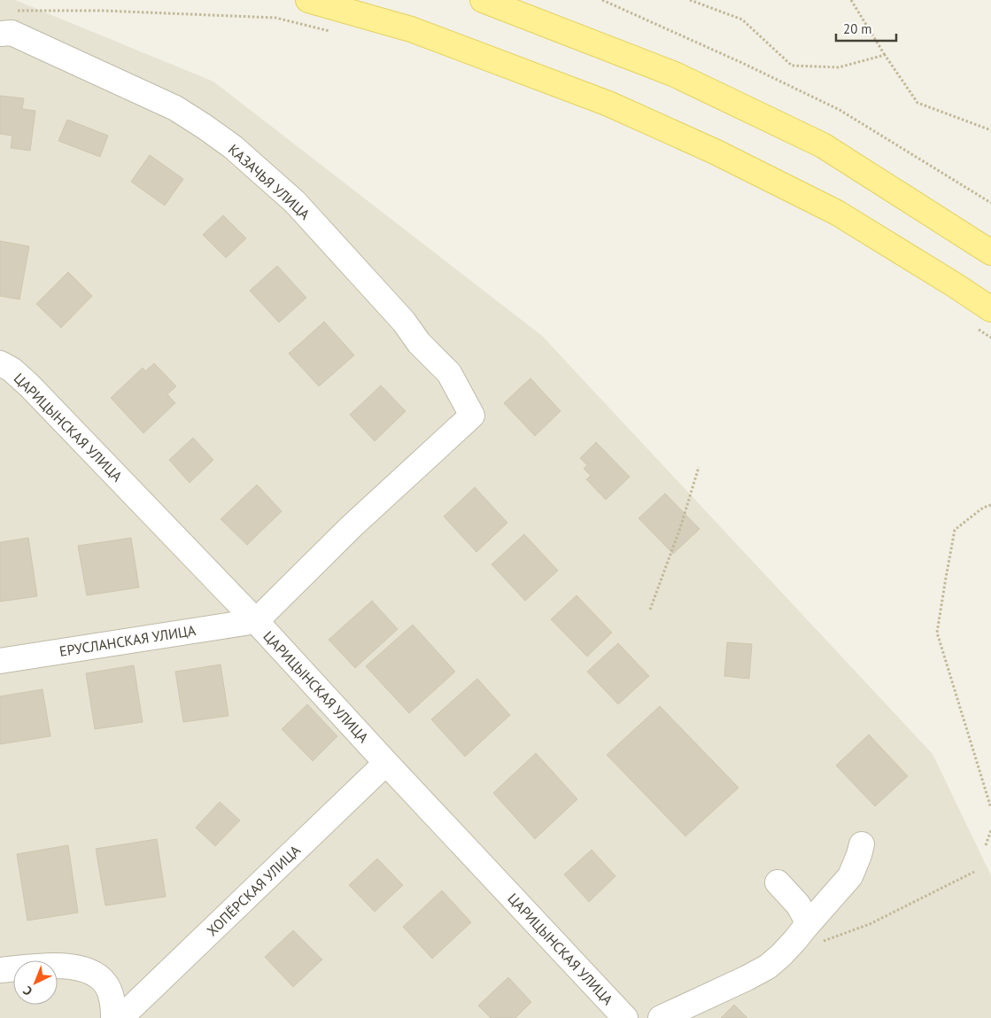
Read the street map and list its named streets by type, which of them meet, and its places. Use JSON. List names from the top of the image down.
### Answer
{
  "streets": {
    "street": [
      "КАЗАЧЬЯ УЛИЦА",
      "ЦАРИЦЫНСКАЯ УЛИЦА",
      "ЕРУСЛАНСКАЯ УЛИЦА",
      "ХОПЁРСКАЯ УЛИЦА"
    ]
  },
  "crossings": [
    ["КАЗАЧЬЯ УЛИЦА", "ЦАРИЦЫНСКАЯ УЛИЦА"],
    ["КАЗАЧЬЯ УЛИЦА", "ЕРУСЛАНСКАЯ УЛИЦА"],
    ["ЦАРИЦЫНСКАЯ УЛИЦА", "ЕРУСЛАНСКАЯ УЛИЦА"],
    ["ЦАРИЦЫНСКАЯ УЛИЦА", "ХОПЁРСКАЯ УЛИЦА"]
  ],
  "scale_bar": "20 m",
  "north": "bottom left"
}
